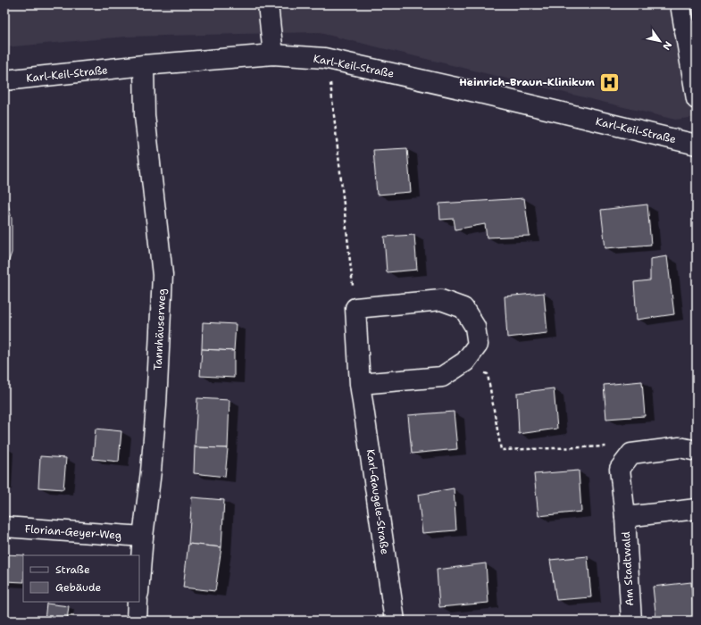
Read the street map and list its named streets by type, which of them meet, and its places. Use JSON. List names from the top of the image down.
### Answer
{
  "streets": {
    "street": [
      "Karl-Keil-Straße",
      "Tannhäuserweg",
      "Karl-Gaugele-Straße",
      "Florian-Geyer-Weg",
      "Am Stadtwald"
    ]
  },
  "crossings": [
    ["Karl-Keil-Straße", "Tannhäuserweg"],
    ["Tannhäuserweg", "Florian-Geyer-Weg"]
  ],
  "places": {
    "hospital": ["Heinrich-Braun-Klinikum"]
  },
  "legend": ["Straße", "Gebäude"],
  "north": "bottom right"
}
